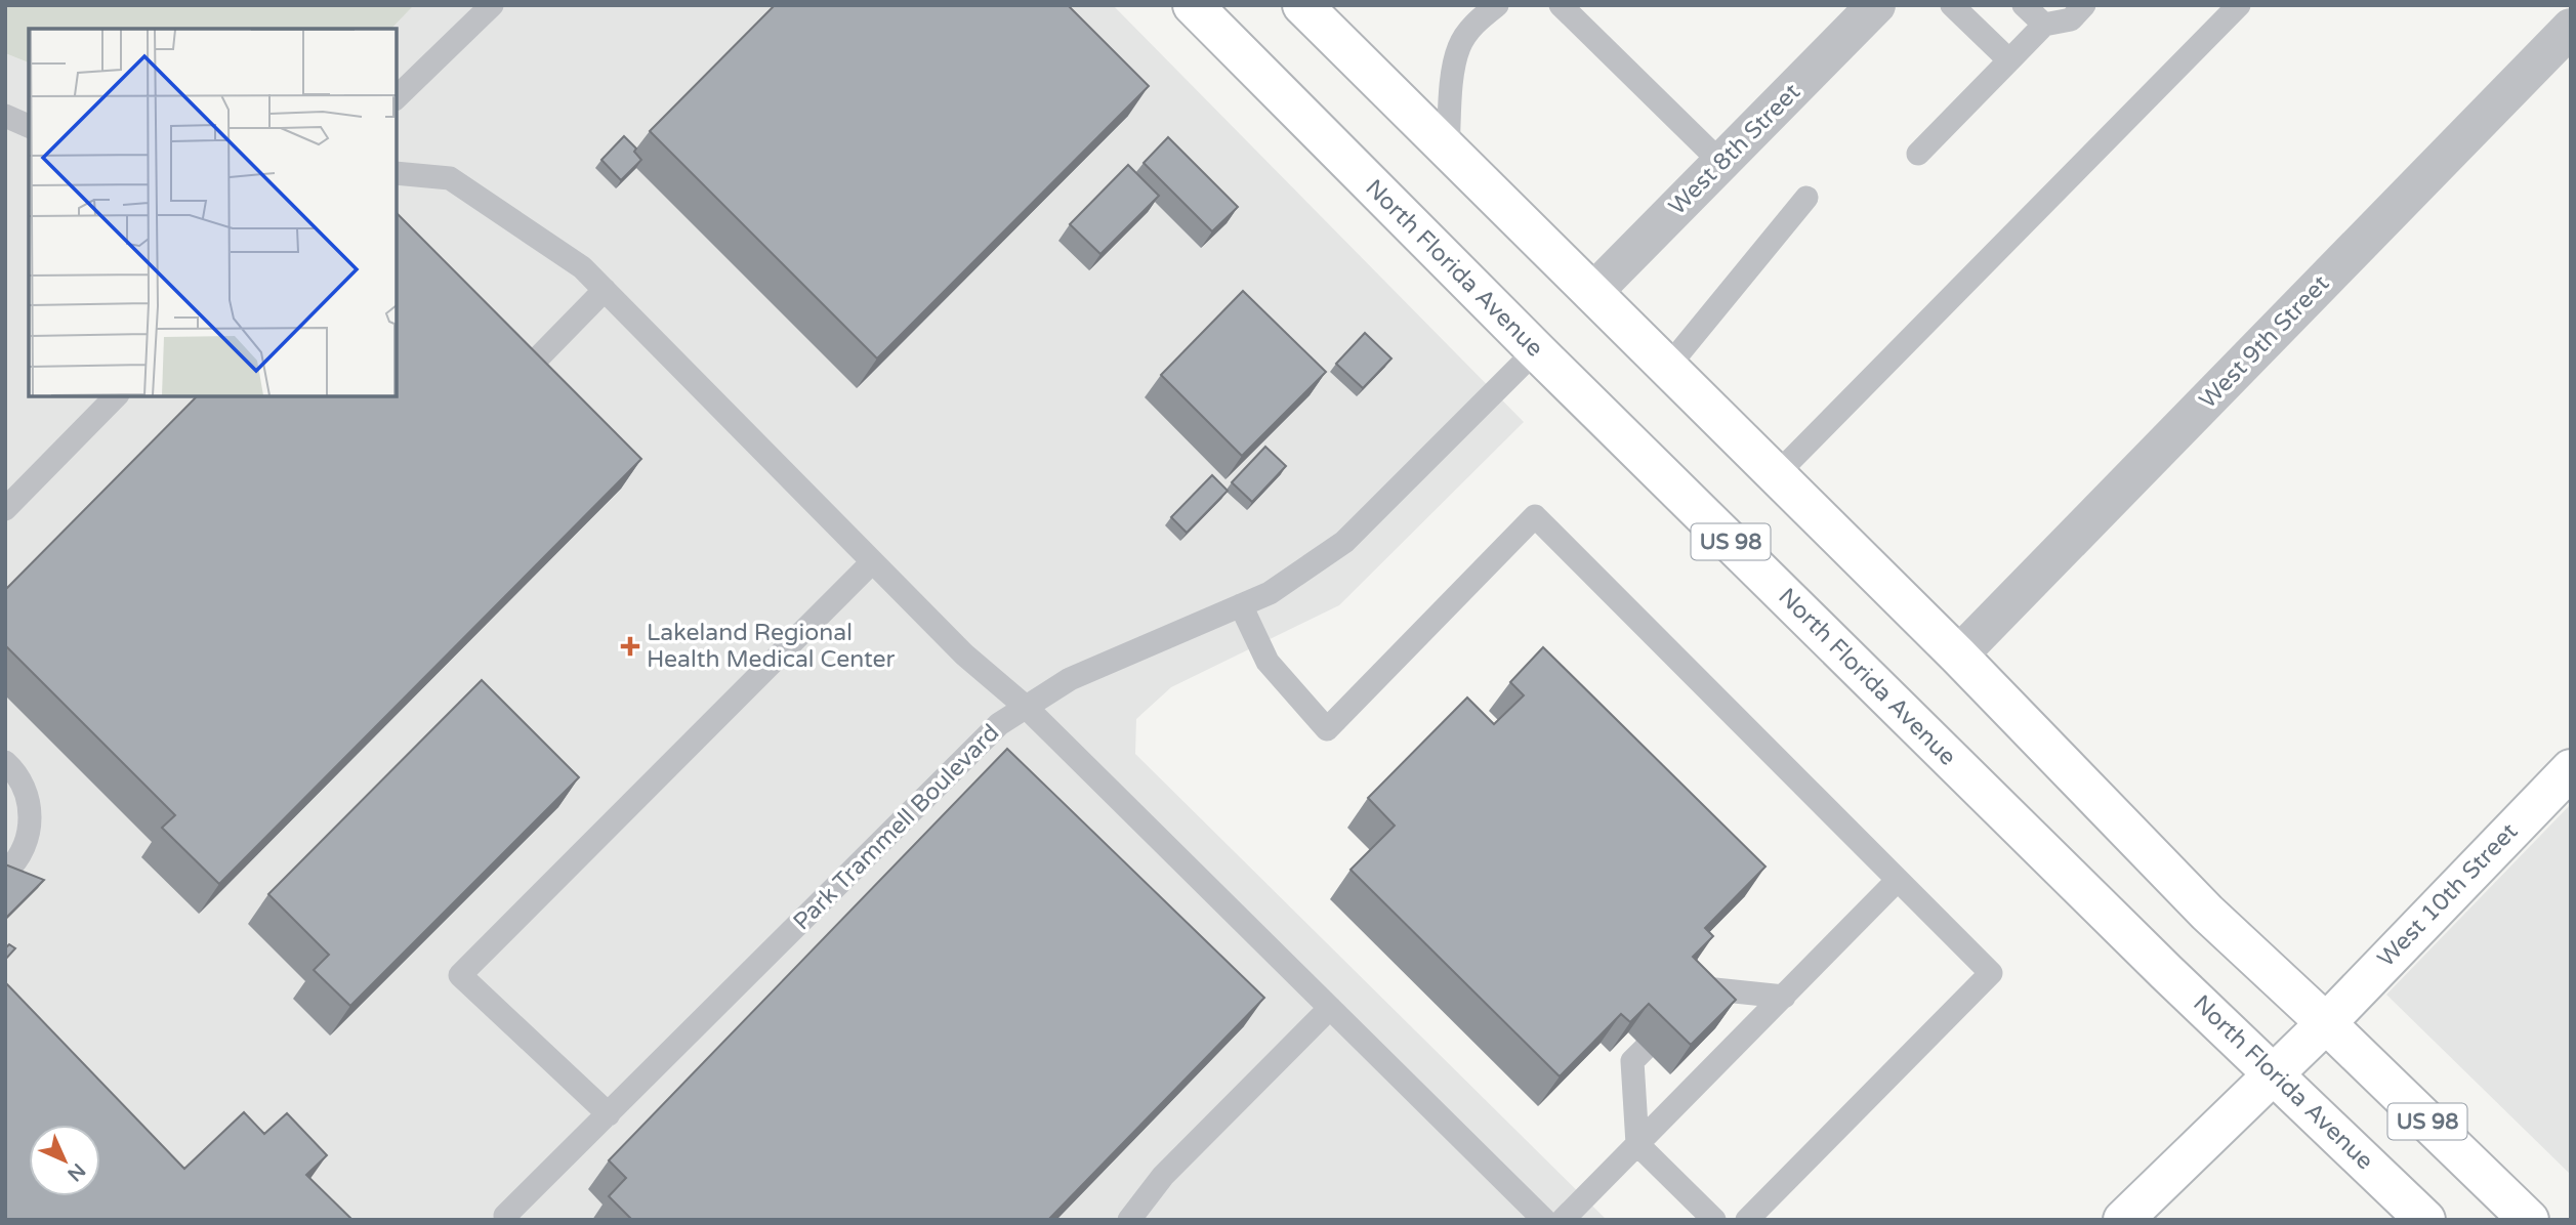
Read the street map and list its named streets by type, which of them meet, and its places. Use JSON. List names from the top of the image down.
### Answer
{
  "streets": {
    "main road": ["North Florida Avenue", "US 98", "West 10th Street"],
    "street": ["West 8th Street", "West 9th Street"],
    "lane": ["Park Trammell Boulevard"]
  },
  "crossings": [
    ["West 8th Street", "US 98"],
    ["North Florida Avenue", "Park Trammell Boulevard"],
    ["North Florida Avenue", "West 10th Street"],
    ["West 9th Street", "US 98"],
    ["US 98", "West 10th Street"]
  ],
  "places": {
    "health": ["Lakeland Regional Health Medical Center"]
  },
  "north": "bottom right"
}
